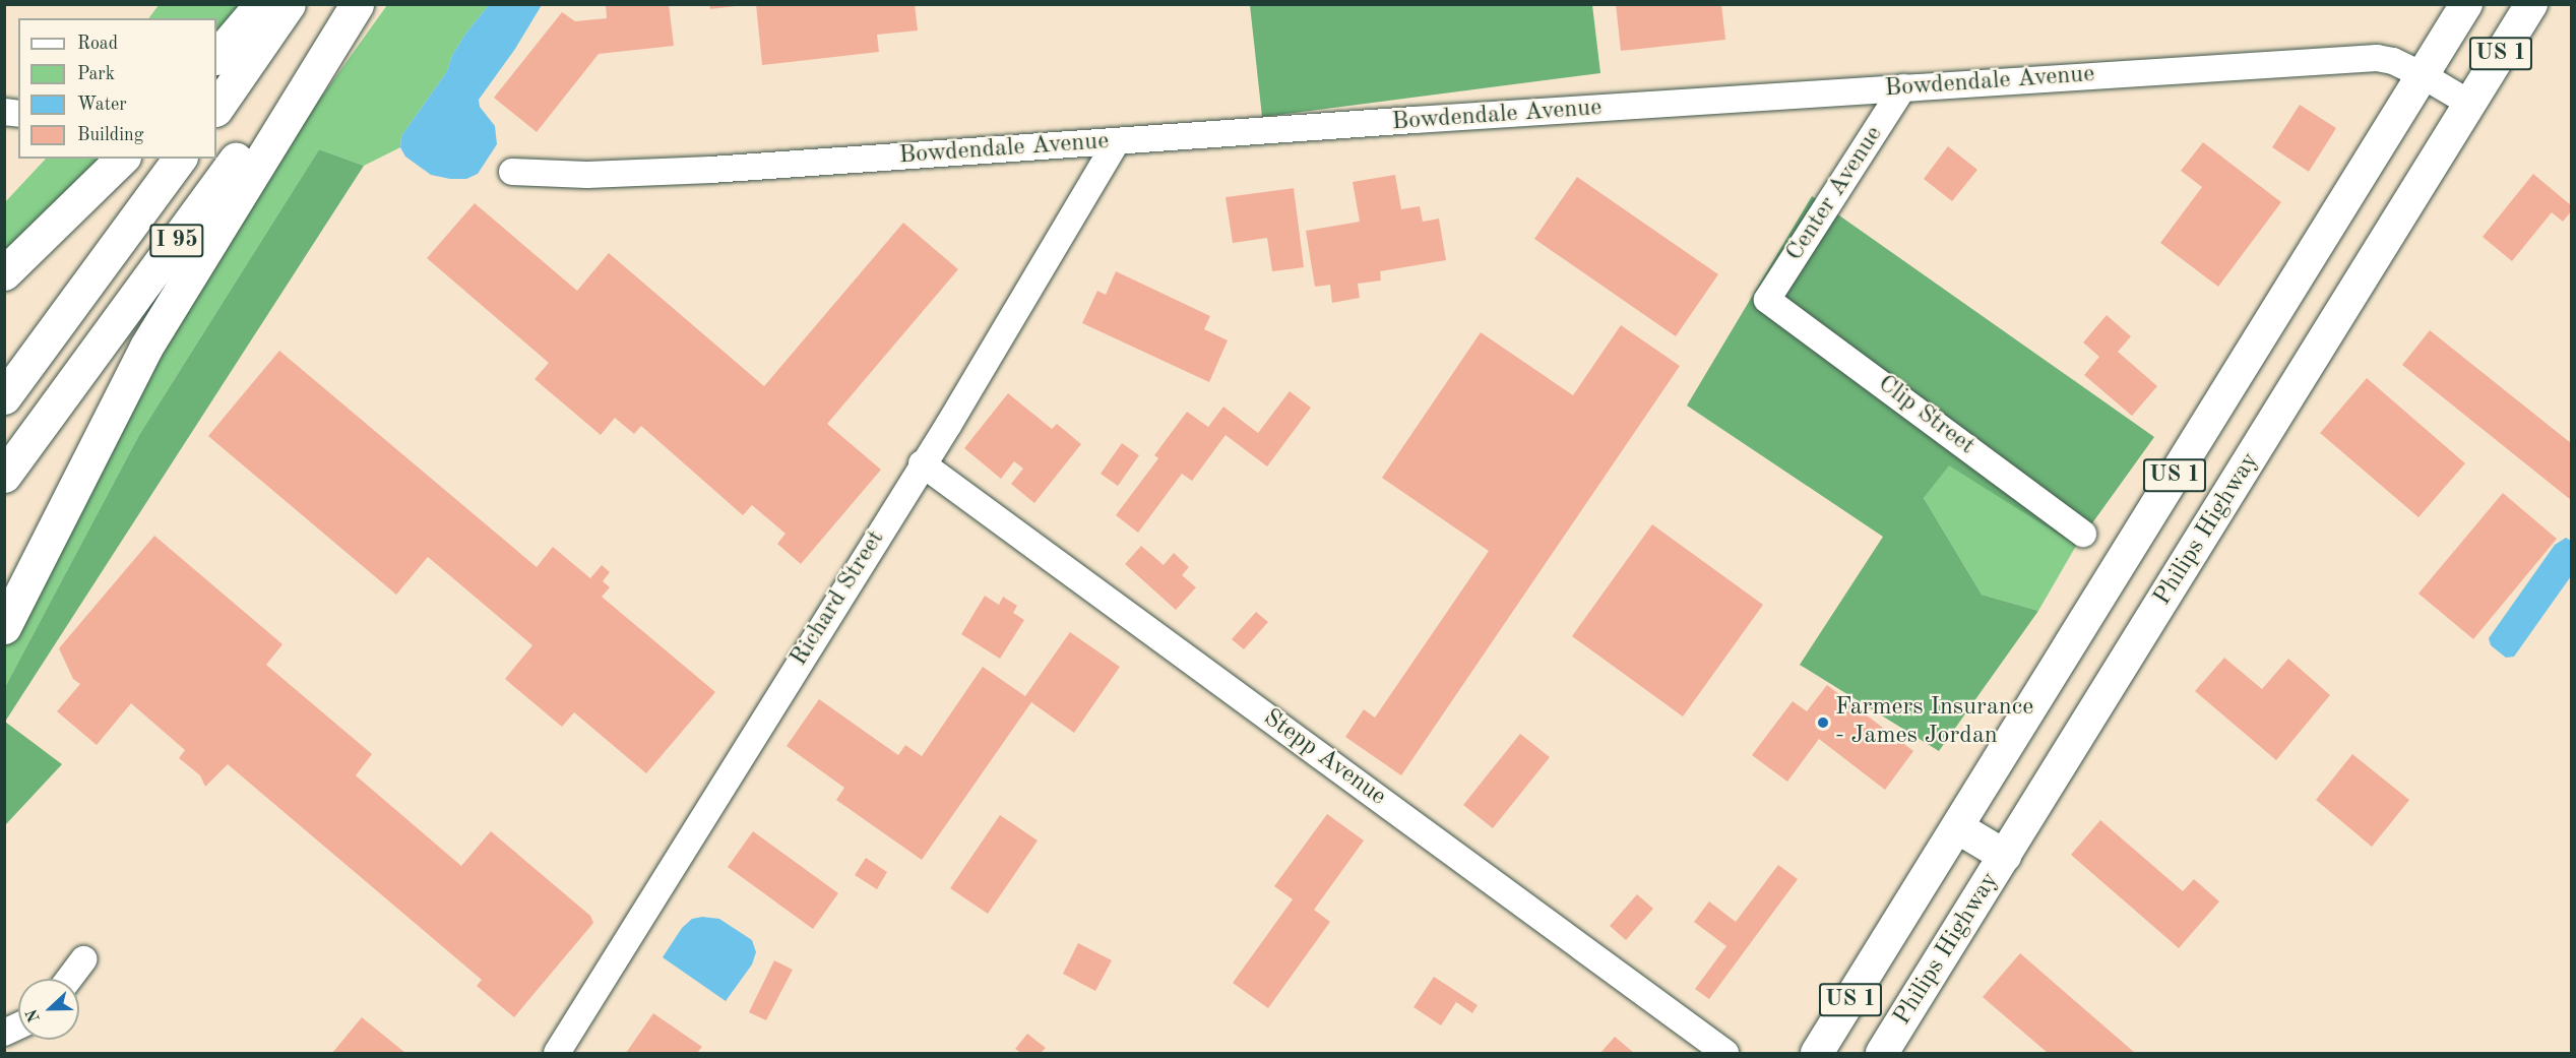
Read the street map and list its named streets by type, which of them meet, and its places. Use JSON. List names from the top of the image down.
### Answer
{
  "streets": {
    "highway": ["I 95"],
    "main road": ["US 1", "Philips Highway"],
    "street": [
      "Bowdendale Avenue",
      "Center Avenue",
      "Clip Street",
      "Richard Street",
      "Stepp Avenue"
    ]
  },
  "crossings": [
    ["US 1", "Bowdendale Avenue"],
    ["Bowdendale Avenue", "Center Avenue"],
    ["Bowdendale Avenue", "Philips Highway"],
    ["Bowdendale Avenue", "Richard Street"],
    ["Center Avenue", "Clip Street"],
    ["Richard Street", "Stepp Avenue"]
  ],
  "places": ["Farmers Insurance - James Jordan"],
  "legend": [
    "Road",
    "Park",
    "Water",
    "Building"
  ],
  "north": "left"
}
